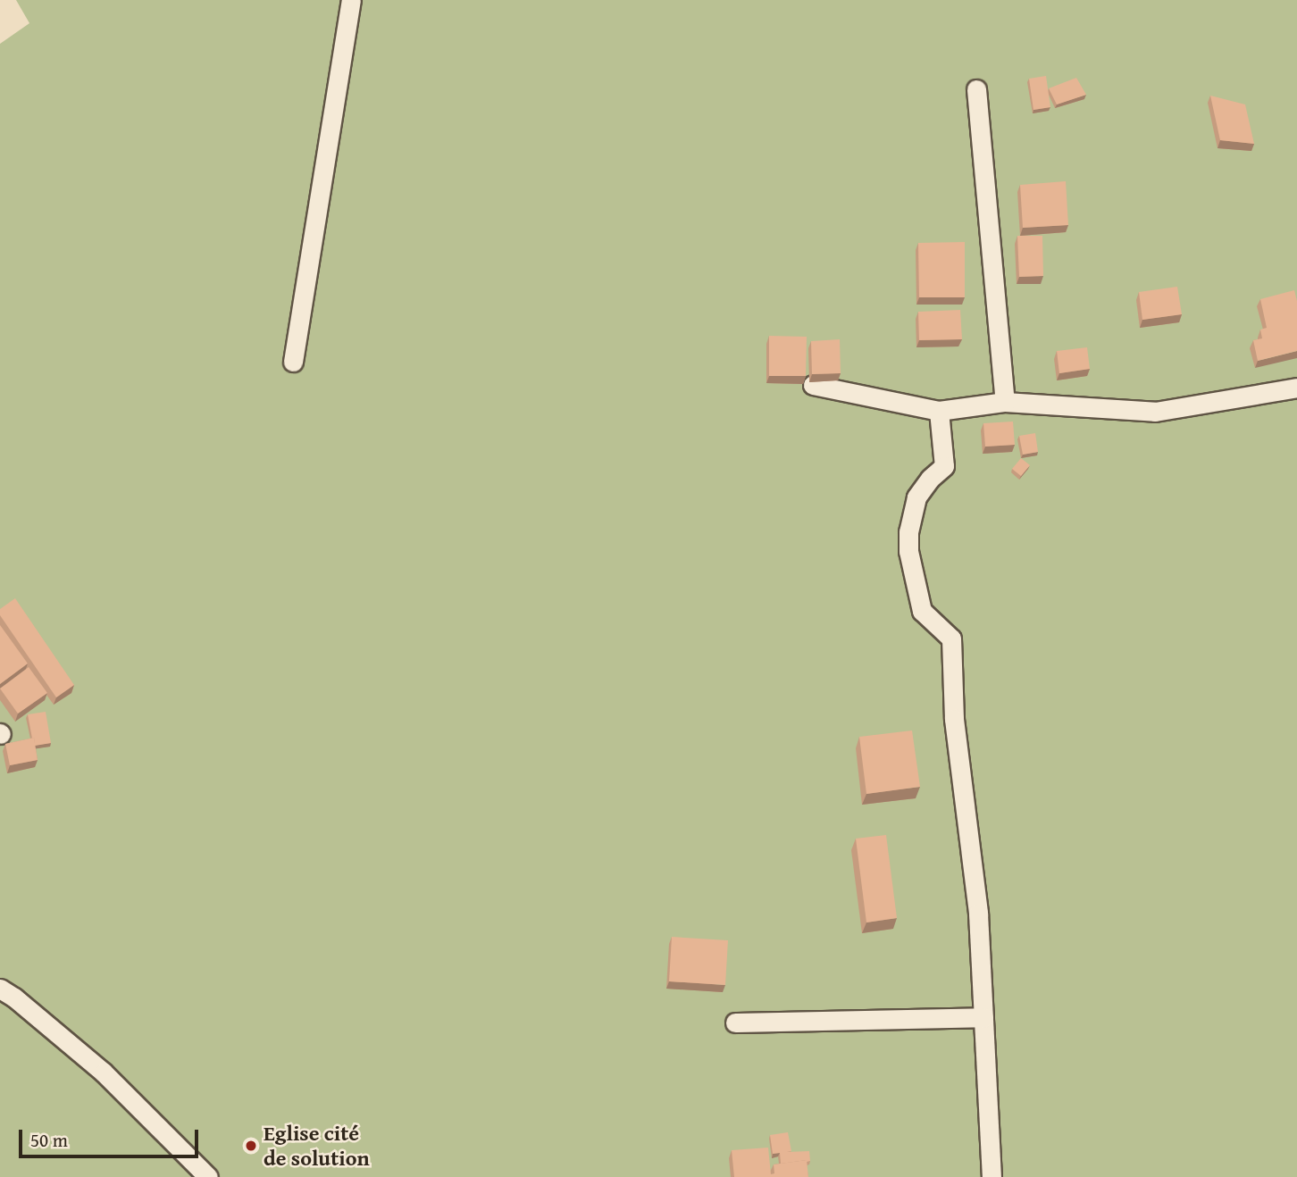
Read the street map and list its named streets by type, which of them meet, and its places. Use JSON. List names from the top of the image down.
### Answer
{
  "places": ["Eglise cité de solution"],
  "scale_bar": "50 m"
}
